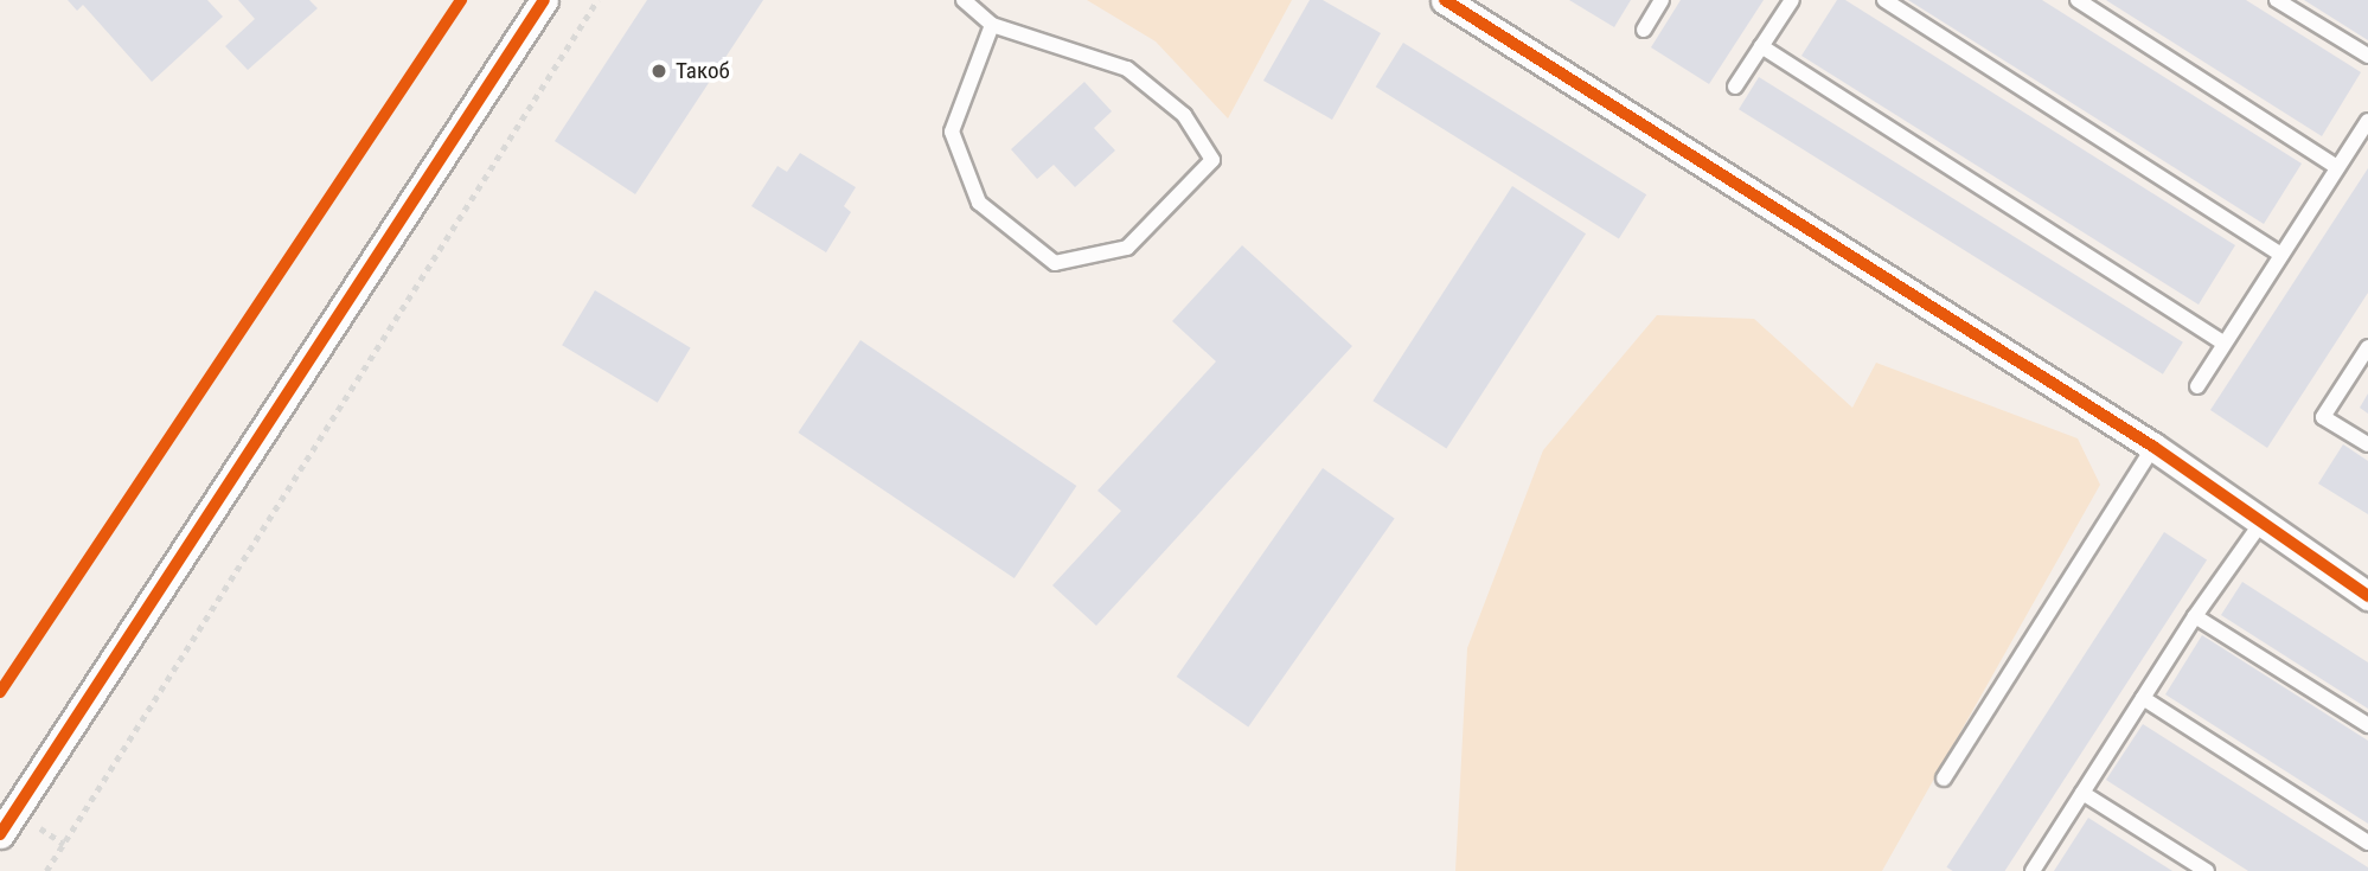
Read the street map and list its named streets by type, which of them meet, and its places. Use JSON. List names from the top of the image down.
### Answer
{
  "places": ["Такоб"]
}
